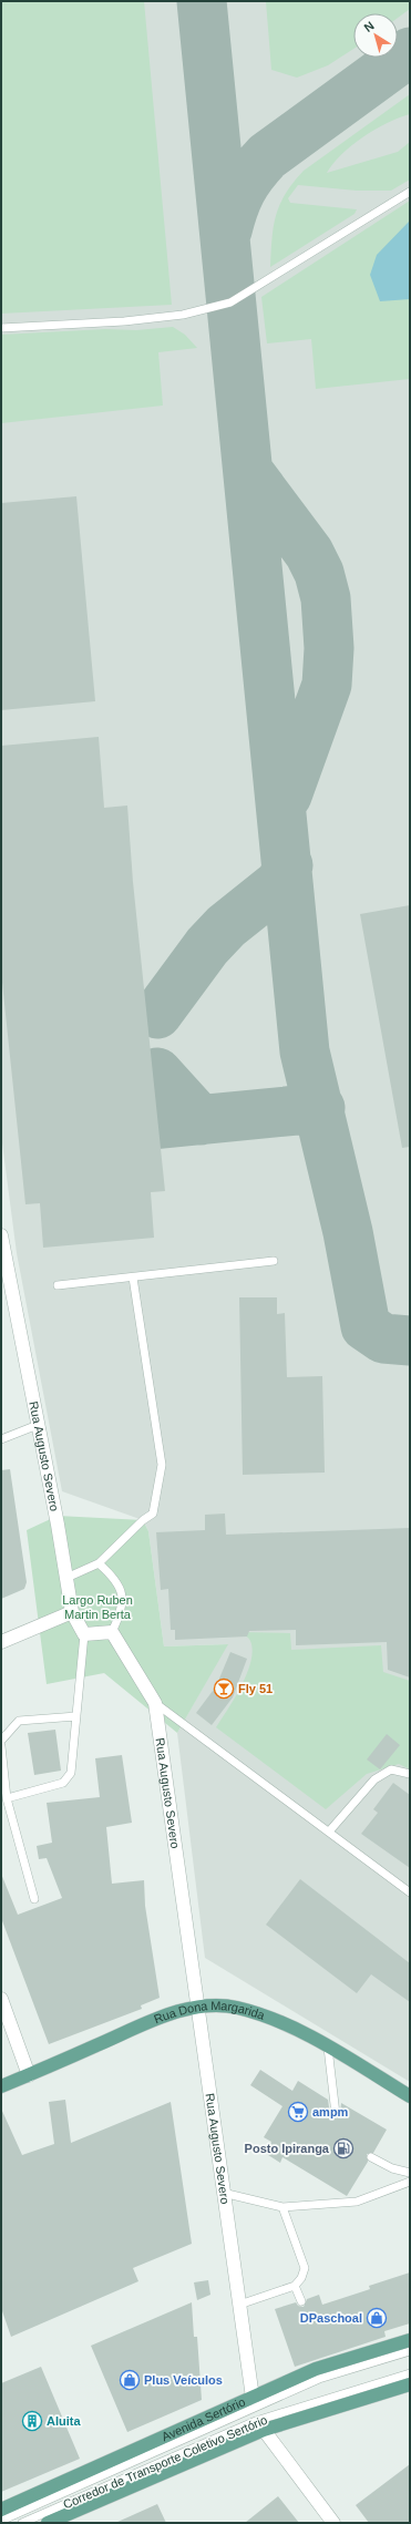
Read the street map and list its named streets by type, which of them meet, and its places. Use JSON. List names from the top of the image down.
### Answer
{
  "streets": {
    "main road": ["Rua Dona Margarida", "Avenida Sertório"],
    "street": ["Rua Augusto Severo"],
    "lane": ["Corredor de Transporte Coletivo Sertório"]
  },
  "crossings": [
    ["Rua Augusto Severo", "Rua Dona Margarida"],
    ["Rua Augusto Severo", "Avenida Sertório"],
    ["Rua Augusto Severo", "Corredor de Transporte Coletivo Sertório"],
    ["Avenida Sertório", "Corredor de Transporte Coletivo Sertório"]
  ],
  "parks": ["Largo Ruben Martin Berta"],
  "places": {
    "bar": ["Fly 51"],
    "supermarket": ["ampm"],
    "fuel station": ["Posto Ipiranga"],
    "shop": ["DPaschoal", "Plus Veículos"],
    "building": ["Aluita"]
  },
  "north": "top left"
}
